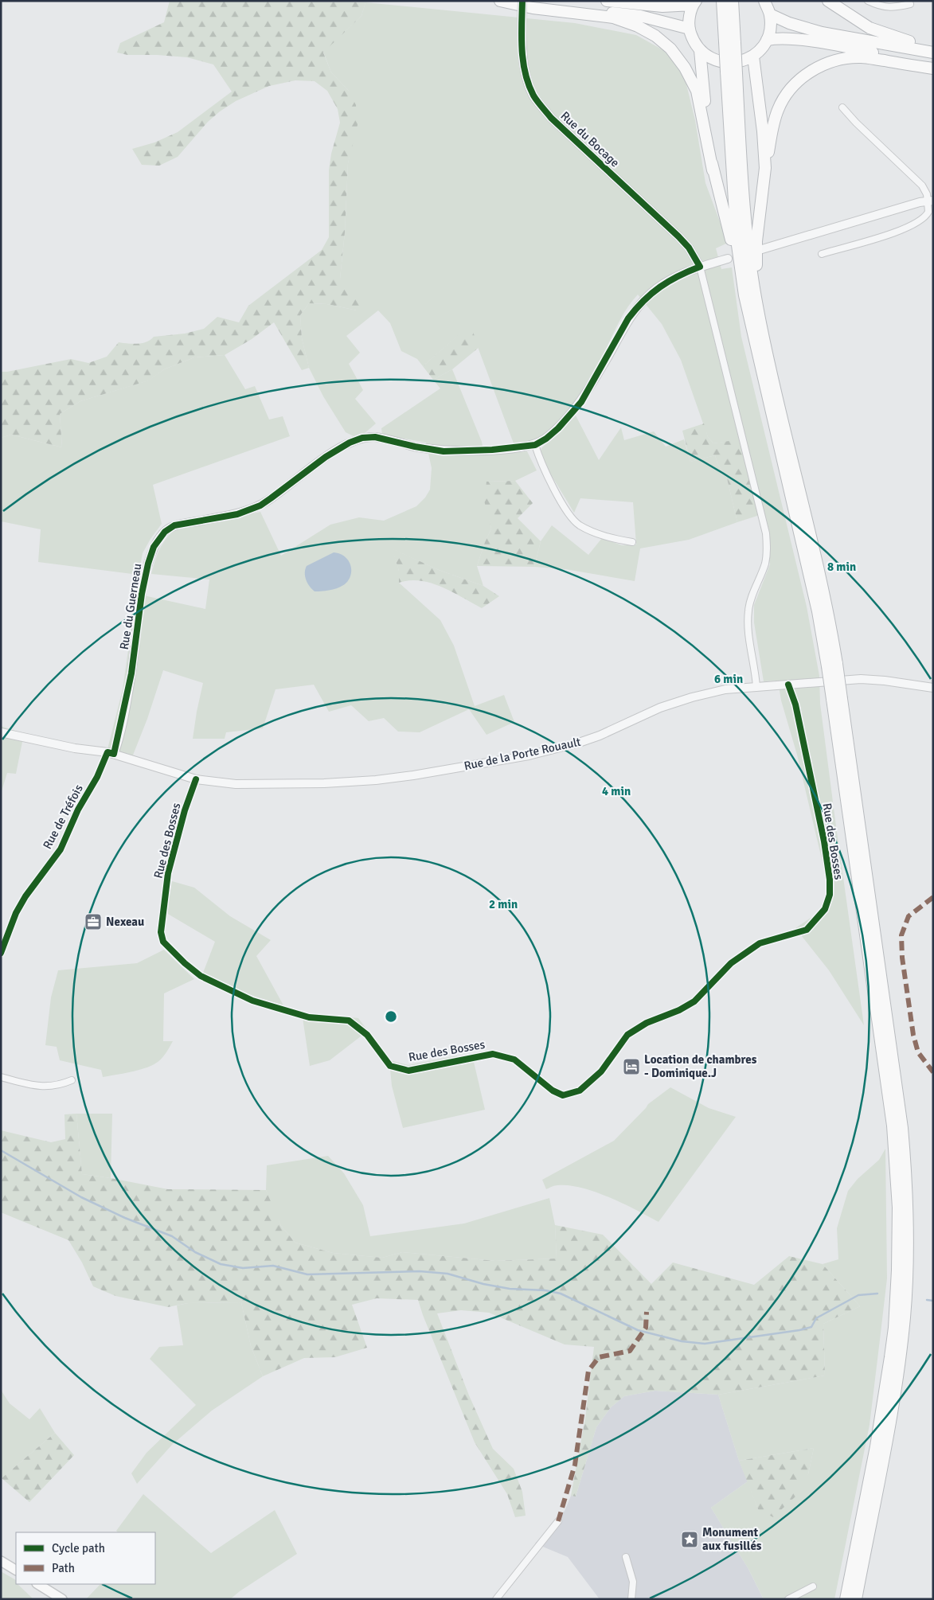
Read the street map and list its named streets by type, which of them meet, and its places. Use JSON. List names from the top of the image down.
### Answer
{
  "streets": {
    "street": [
      "Rue du Bocage",
      "Rue du Guerneau",
      "Rue de la Porte Rouault",
      "Rue de Tréfois",
      "Rue des Bosses"
    ]
  },
  "crossings": [
    ["Rue du Guerneau", "Rue de la Porte Rouault"],
    ["Rue du Guerneau", "Rue de Tréfois"],
    ["Rue de la Porte Rouault", "Rue de Tréfois"],
    ["Rue de la Porte Rouault", "Rue des Bosses"]
  ],
  "places": {
    "office": ["Nexeau"],
    "hotel": ["Location de chambres - Dominique.J"],
    "place": ["Monument aux fusillés"]
  },
  "legend": ["Cycle path", "Path"],
  "rings": [
    "8 min",
    "6 min",
    "4 min",
    "2 min"
  ]
}
